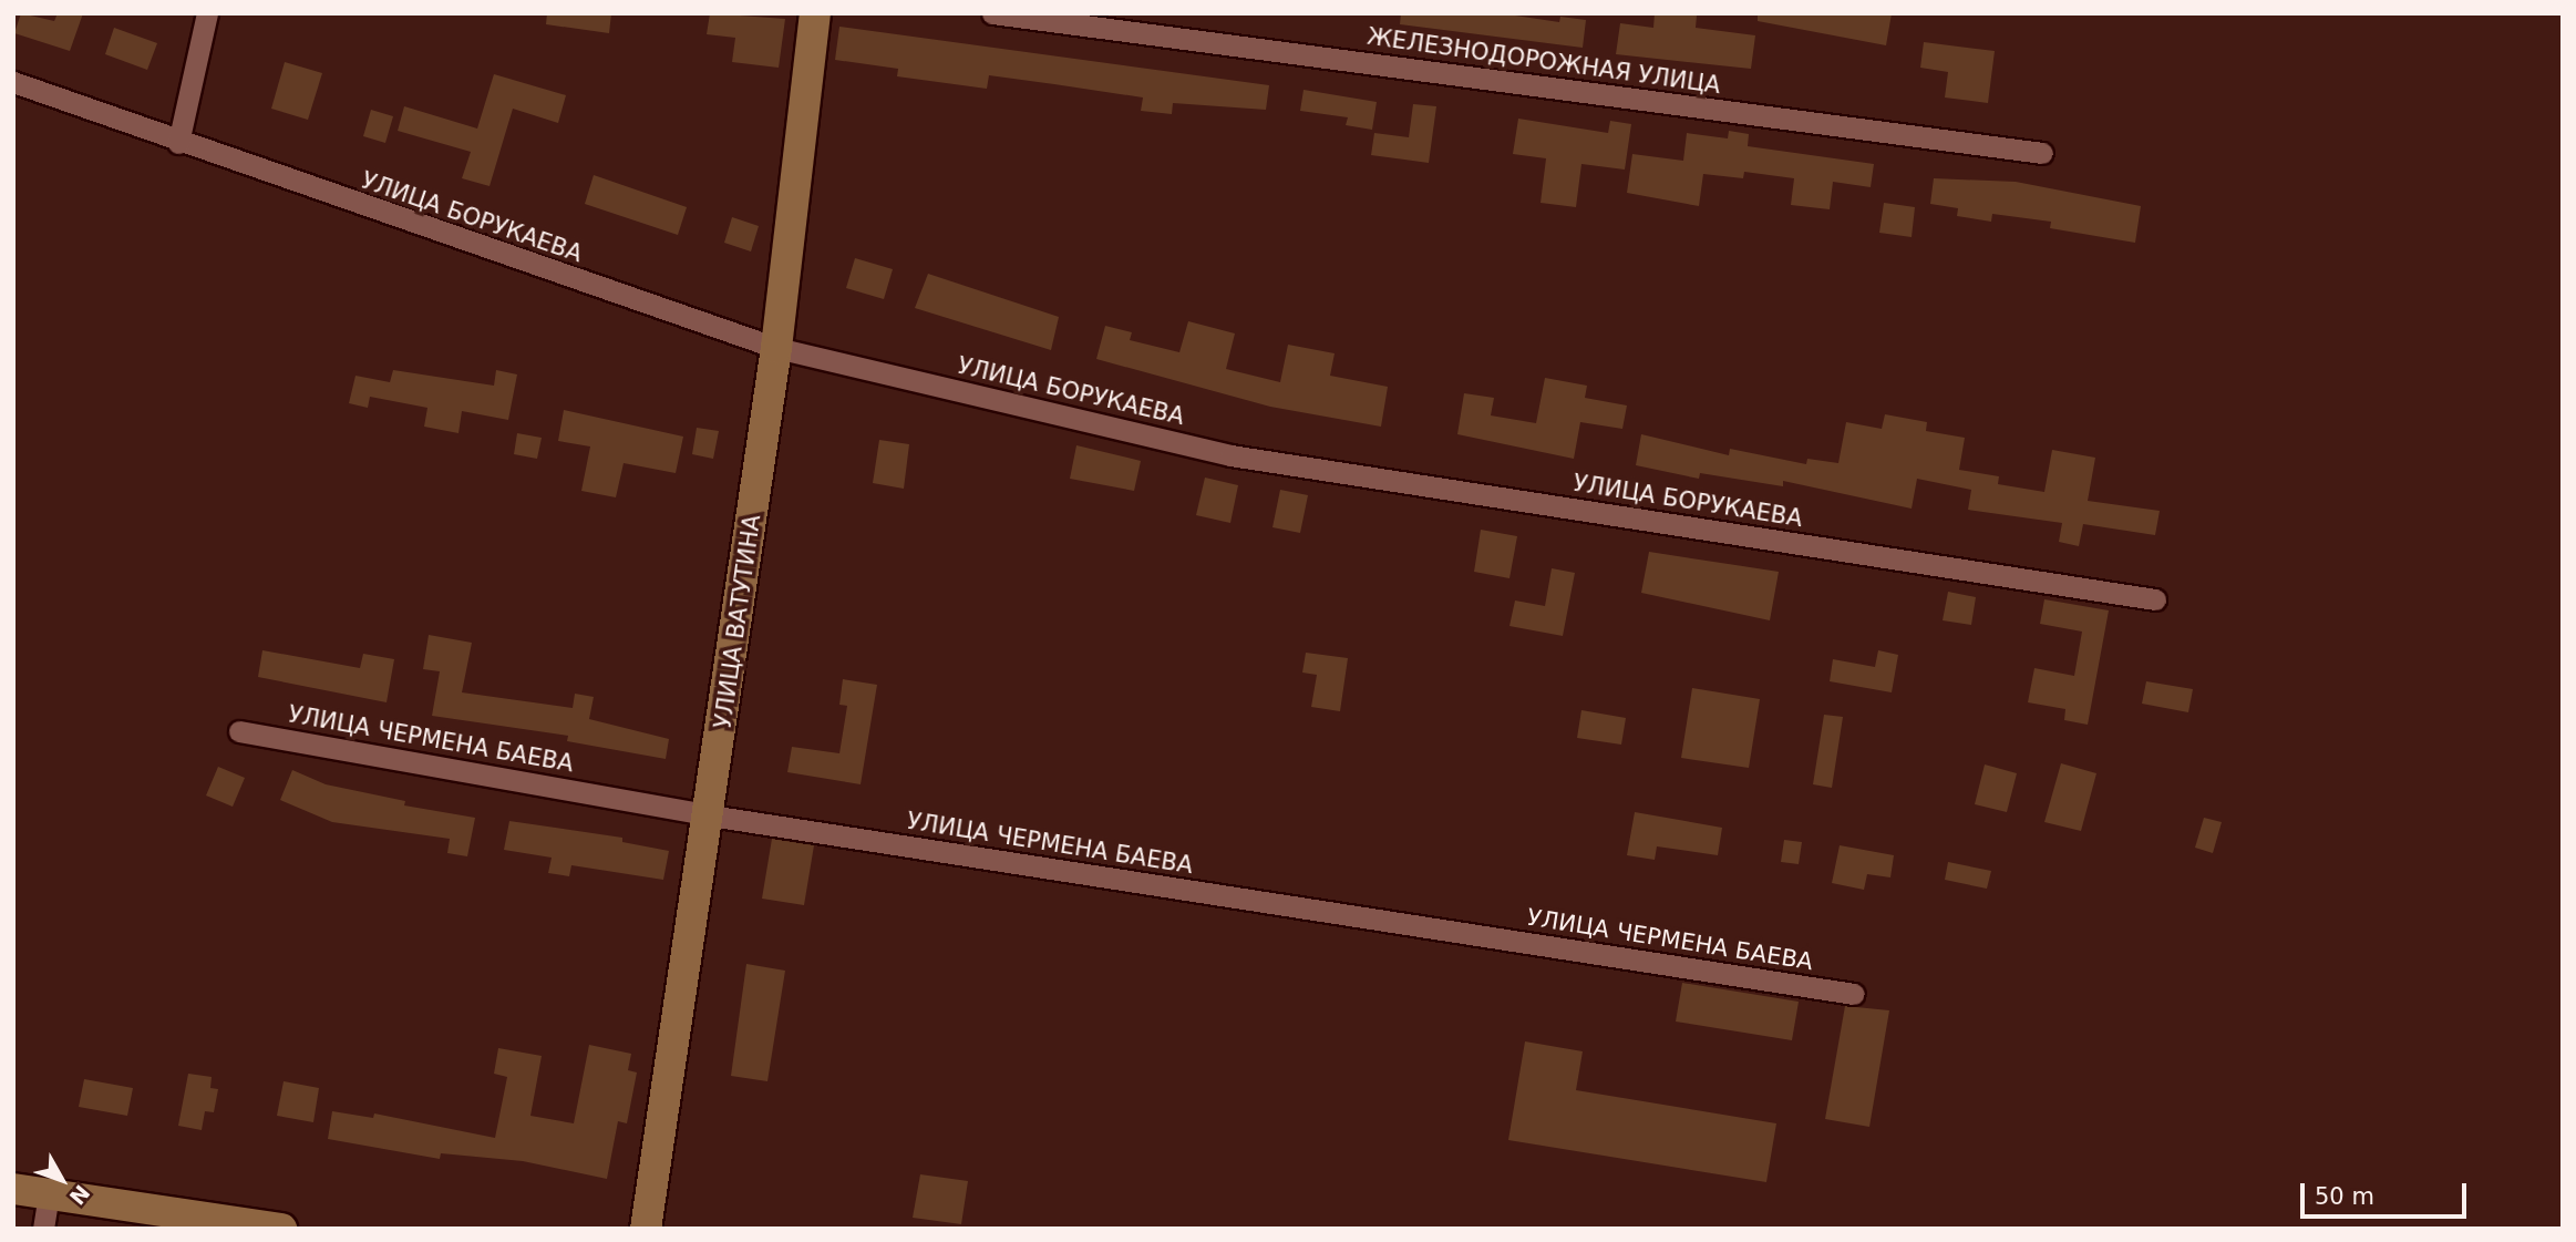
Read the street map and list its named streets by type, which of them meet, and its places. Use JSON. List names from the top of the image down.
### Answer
{
  "streets": {
    "street": [
      "ЖЕЛЕЗНОДОРОЖНАЯ УЛИЦА",
      "УЛИЦА БОРУКАЕВА",
      "УЛИЦА ВАТУТИНА",
      "УЛИЦА ЧЕРМЕНА БАЕВА"
    ]
  },
  "crossings": [
    ["УЛИЦА БОРУКАЕВА", "УЛИЦА ВАТУТИНА"],
    ["УЛИЦА ВАТУТИНА", "УЛИЦА ЧЕРМЕНА БАЕВА"]
  ],
  "scale_bar": "50 m",
  "north": "bottom right"
}
